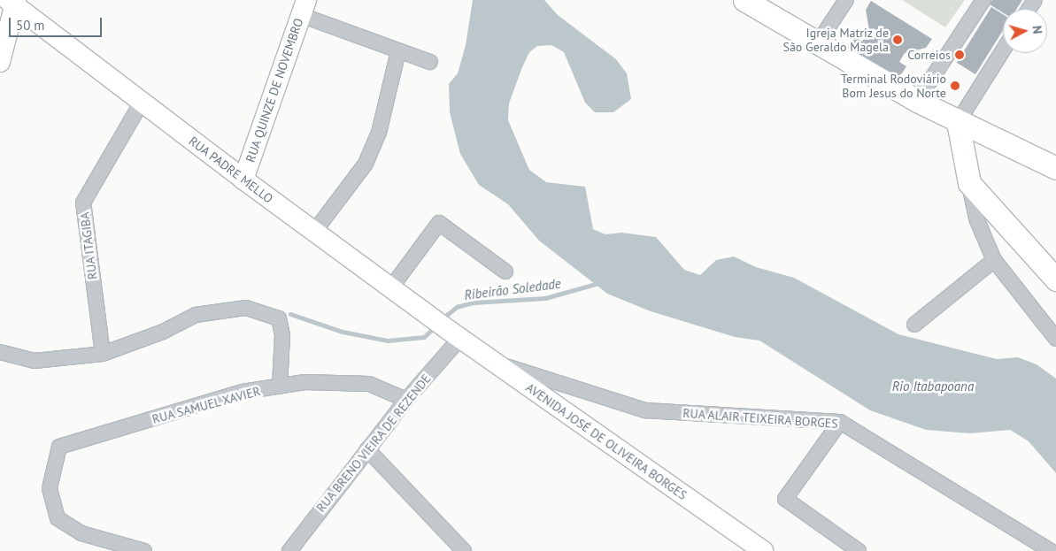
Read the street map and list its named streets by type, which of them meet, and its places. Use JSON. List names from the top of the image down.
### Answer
{
  "streets": {
    "main road": ["RUA QUINZE DE NOVEMBRO", "RUA PADRE MELLO", "AVENIDA JOSÉ DE OLIVEIRA BORGES"],
    "street": [
      "RUA ITAGIBA",
      "RUA SAMUEL XAVIER",
      "RUA ALAIR TEIXEIRA BORGES",
      "RUA BRENO VIEIRA DE REZENDE"
    ]
  },
  "crossings": [
    ["RUA QUINZE DE NOVEMBRO", "RUA PADRE MELLO"],
    ["RUA PADRE MELLO", "RUA ITAGIBA"],
    ["RUA PADRE MELLO", "AVENIDA JOSÉ DE OLIVEIRA BORGES"],
    ["RUA PADRE MELLO", "RUA BRENO VIEIRA DE REZENDE"],
    ["RUA SAMUEL XAVIER", "RUA BRENO VIEIRA DE REZENDE"],
    ["RUA ALAIR TEIXEIRA BORGES", "AVENIDA JOSÉ DE OLIVEIRA BORGES"],
    ["AVENIDA JOSÉ DE OLIVEIRA BORGES", "RUA BRENO VIEIRA DE REZENDE"]
  ],
  "water": ["Ribeirão Soledade", "Rio Itabapoana"],
  "places": ["Igreja Matriz de São Geraldo Magela", "Correios", "Terminal Rodoviário Bom Jesus do Norte"],
  "scale_bar": "50 m",
  "north": "right"
}
